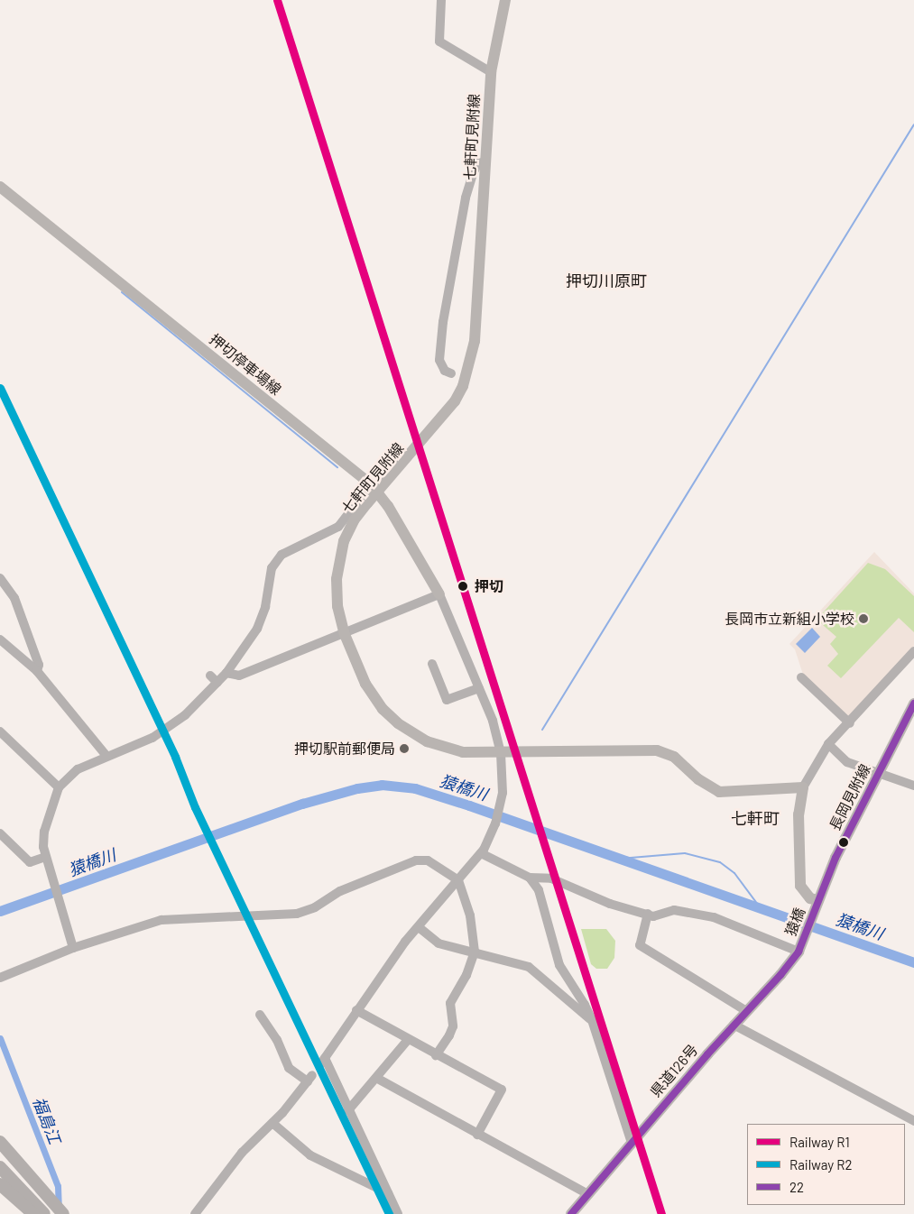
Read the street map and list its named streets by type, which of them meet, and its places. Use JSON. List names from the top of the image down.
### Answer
{
  "streets": {
    "main road": [
      "七軒町見附線",
      "押切停車場線",
      "長岡見附線",
      "猿橋",
      "県道126号"
    ]
  },
  "crossings": [
    ["長岡見附線", "猿橋"],
    ["猿橋", "県道126号"]
  ],
  "districts": ["押切川原町", "七軒町"],
  "water": ["猿橋川", "福島江"],
  "places": ["押切", "長岡市立新組小学校", "押切駅前郵便局"],
  "lines": ["rail line R1", "rail line R2", "transit line 22"],
  "legend": ["Railway R1", "Railway R2", "22"]
}
